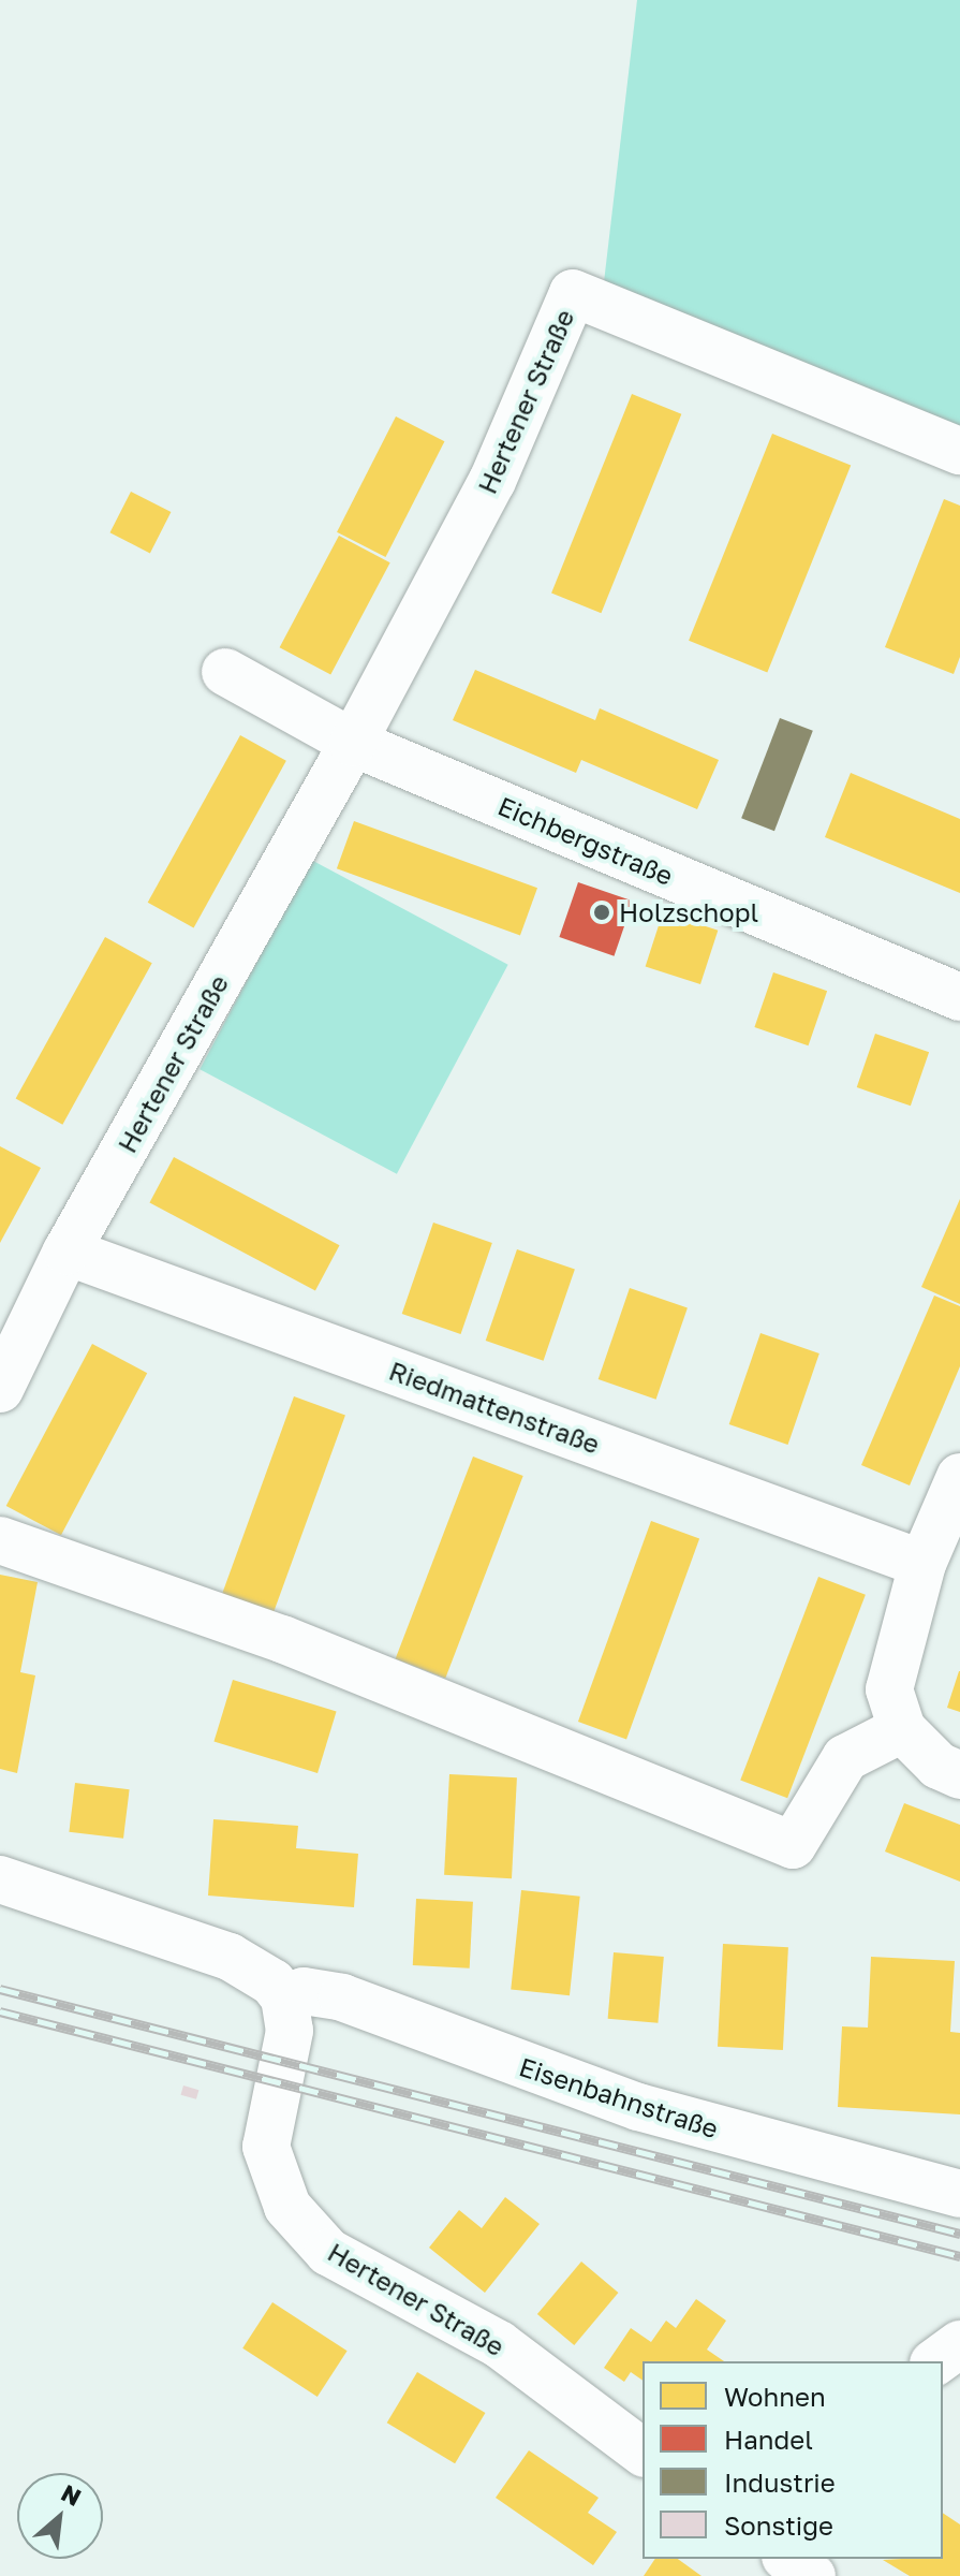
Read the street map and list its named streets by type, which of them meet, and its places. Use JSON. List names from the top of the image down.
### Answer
{
  "streets": {
    "street": [
      "Hertener Straße",
      "Eichbergstraße",
      "Riedmattenstraße",
      "Eisenbahnstraße"
    ]
  },
  "crossings": [
    ["Hertener Straße", "Eichbergstraße"],
    ["Hertener Straße", "Riedmattenstraße"],
    ["Hertener Straße", "Eisenbahnstraße"]
  ],
  "places": ["Holzschopl"],
  "legend": [
    "Wohnen",
    "Handel",
    "Industrie",
    "Sonstige"
  ],
  "north": "top right"
}
